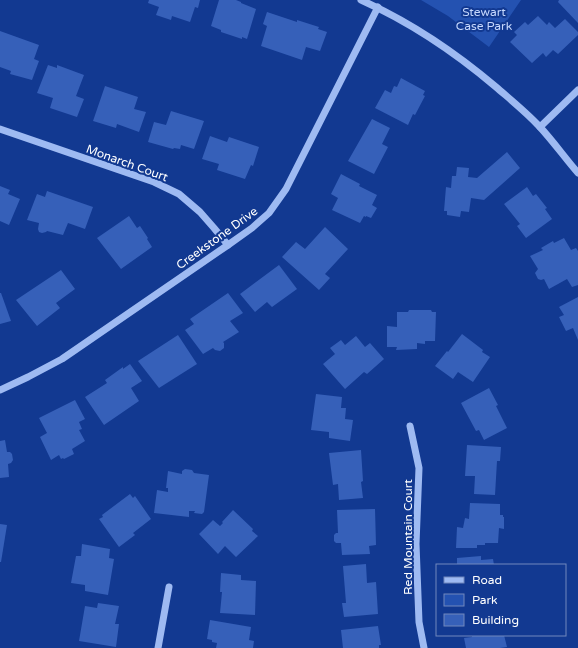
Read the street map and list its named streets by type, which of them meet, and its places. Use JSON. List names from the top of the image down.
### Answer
{
  "streets": {
    "street": ["Monarch Court", "Creekstone Drive", "Red Mountain Court"]
  },
  "crossings": [
    ["Monarch Court", "Creekstone Drive"]
  ],
  "parks": ["Stewart Case Park"],
  "legend": ["Road", "Park", "Building"]
}
